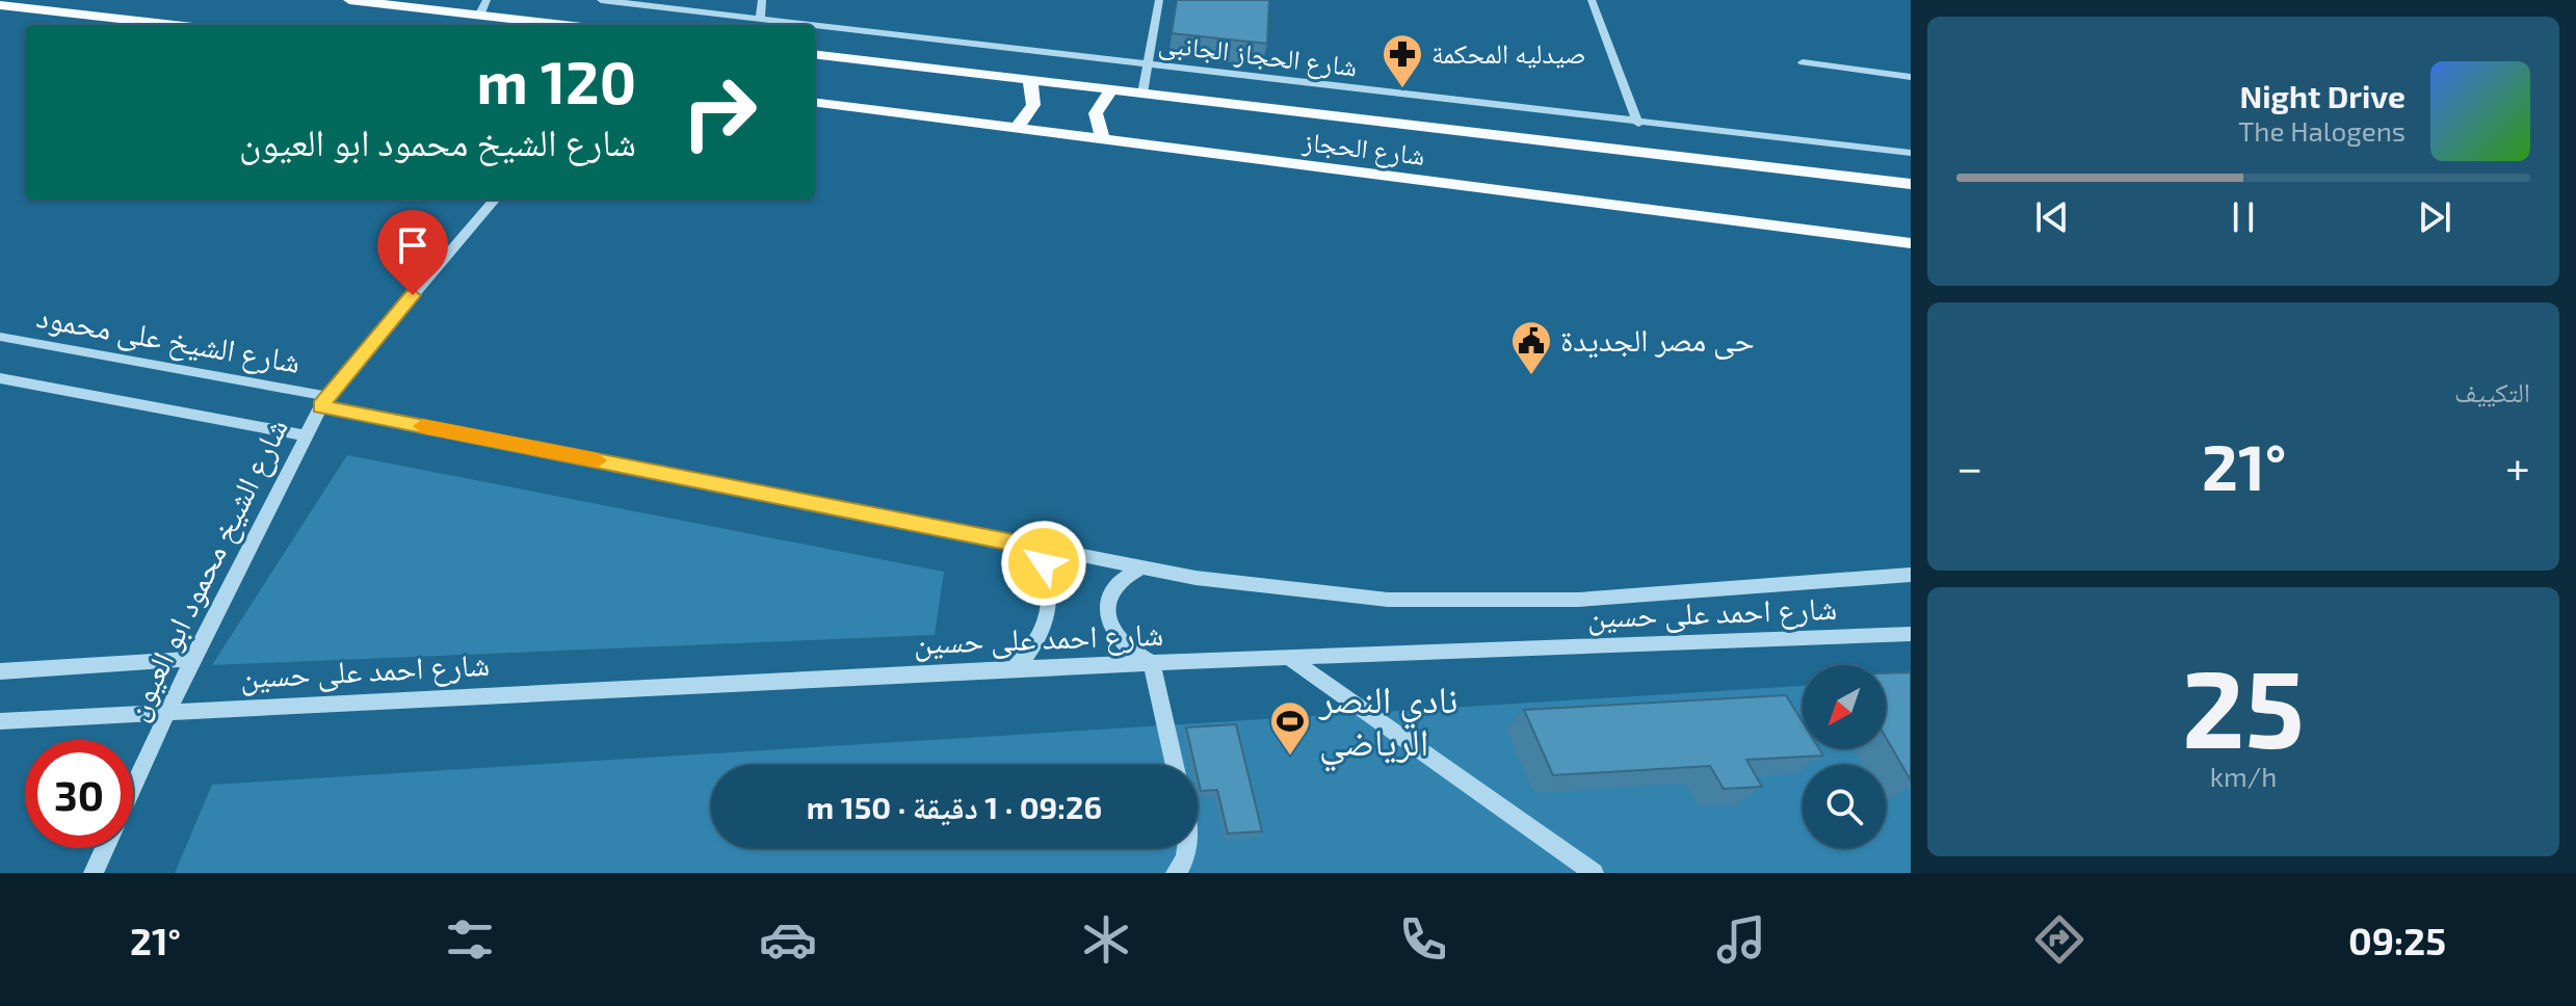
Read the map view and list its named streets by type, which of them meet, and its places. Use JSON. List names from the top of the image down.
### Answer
{
  "streets": {
    "main road": ["شارع الحجاز"],
    "street": [
      "شارع الحجاز الجانبى",
      "شارع الشيخ على محمود",
      "شارع الشيخ محمود ابو العيون",
      "شارع احمد على حسين"
    ]
  },
  "crossings": [
    ["شارع الشيخ على محمود", "شارع الشيخ محمود ابو العيون"],
    ["شارع الشيخ على محمود", "شارع احمد على حسين"],
    ["شارع الشيخ محمود ابو العيون", "شارع احمد على حسين"]
  ],
  "places": {
    "pharmacy": ["صيدليه المحكمة"],
    "public building": ["حى مصر الجديدة"],
    "sports": ["نادي النصر الرياضي"]
  },
  "north": "bottom left",
  "page": {
    "turn": ["120 m", "شارع الشيخ محمود ابو العيون"],
    "song": ["Night Drive", "The Halogens"],
    "tile": [
      "التكييف",
      ["25", "km/h"]
    ],
    "heat": ["−", "21°", "+"],
    "limit": "30",
    "trip": "09:26 · 1 دقيقة · 150 m",
    "tabs": ["09:25", "21°"]
  }
}
